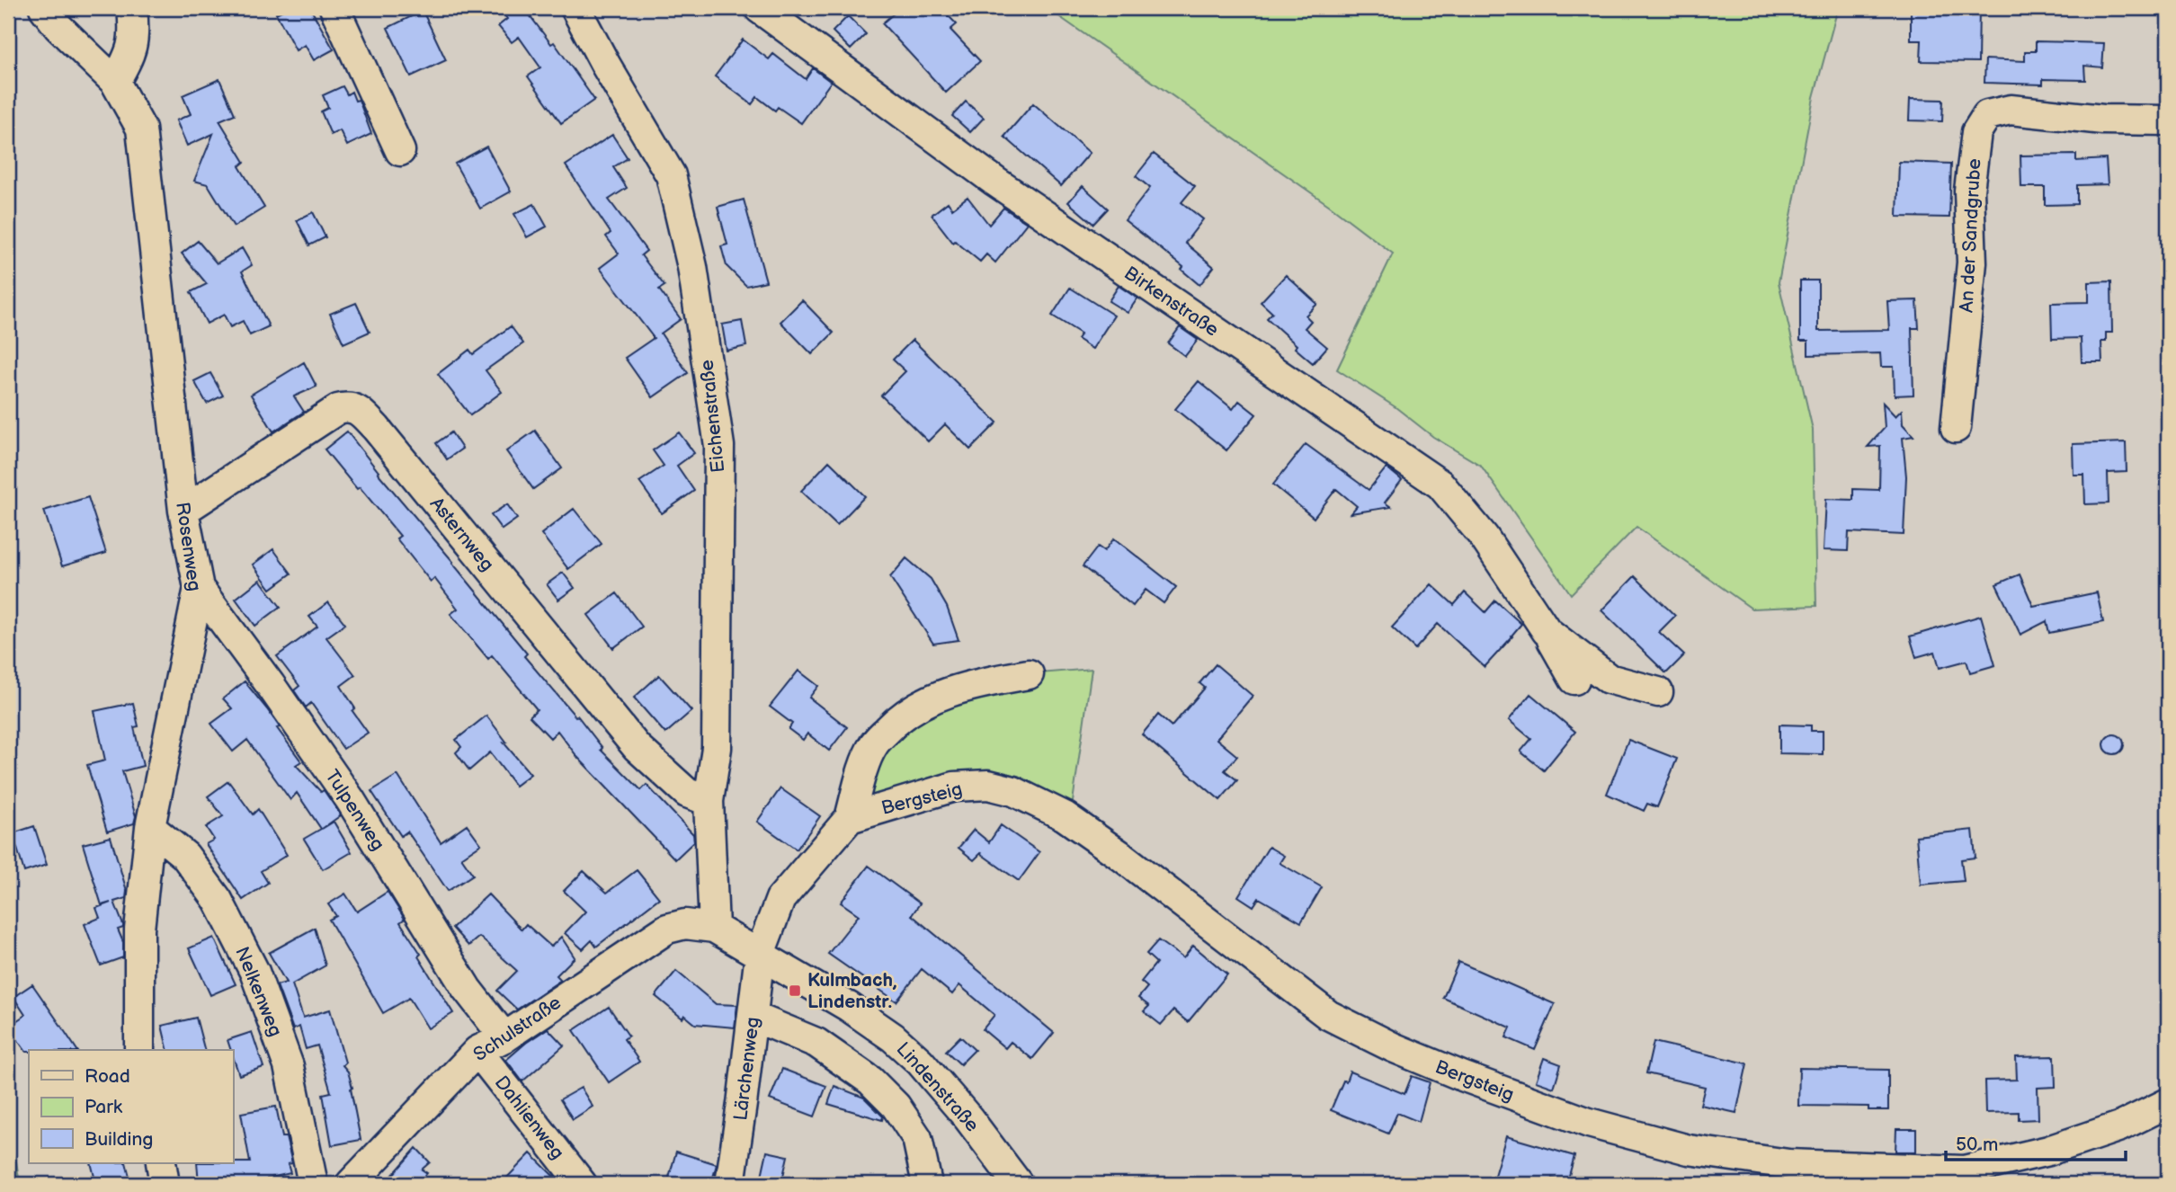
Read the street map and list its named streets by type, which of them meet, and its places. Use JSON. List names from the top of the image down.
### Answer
{
  "streets": {
    "street": [
      "An der Sandgrube",
      "Birkenstraße",
      "Eichenstraße",
      "Asternweg",
      "Rosenweg",
      "Bergsteig",
      "Tulpenweg",
      "Nelkenweg",
      "Schulstraße",
      "Lärchenweg",
      "Lindenstraße",
      "Dahlienweg"
    ]
  },
  "crossings": [
    ["Eichenstraße", "Asternweg"],
    ["Eichenstraße", "Schulstraße"],
    ["Eichenstraße", "Lindenstraße"],
    ["Asternweg", "Rosenweg"],
    ["Rosenweg", "Tulpenweg"],
    ["Rosenweg", "Nelkenweg"],
    ["Bergsteig", "Lärchenweg"],
    ["Bergsteig", "Lindenstraße"],
    ["Tulpenweg", "Schulstraße"],
    ["Schulstraße", "Lindenstraße"],
    ["Schulstraße", "Dahlienweg"],
    ["Lärchenweg", "Lindenstraße"]
  ],
  "places": {
    "transit": ["Kulmbach, Lindenstr."]
  },
  "legend": ["Road", "Park", "Building"],
  "scale_bar": "50 m"
}
